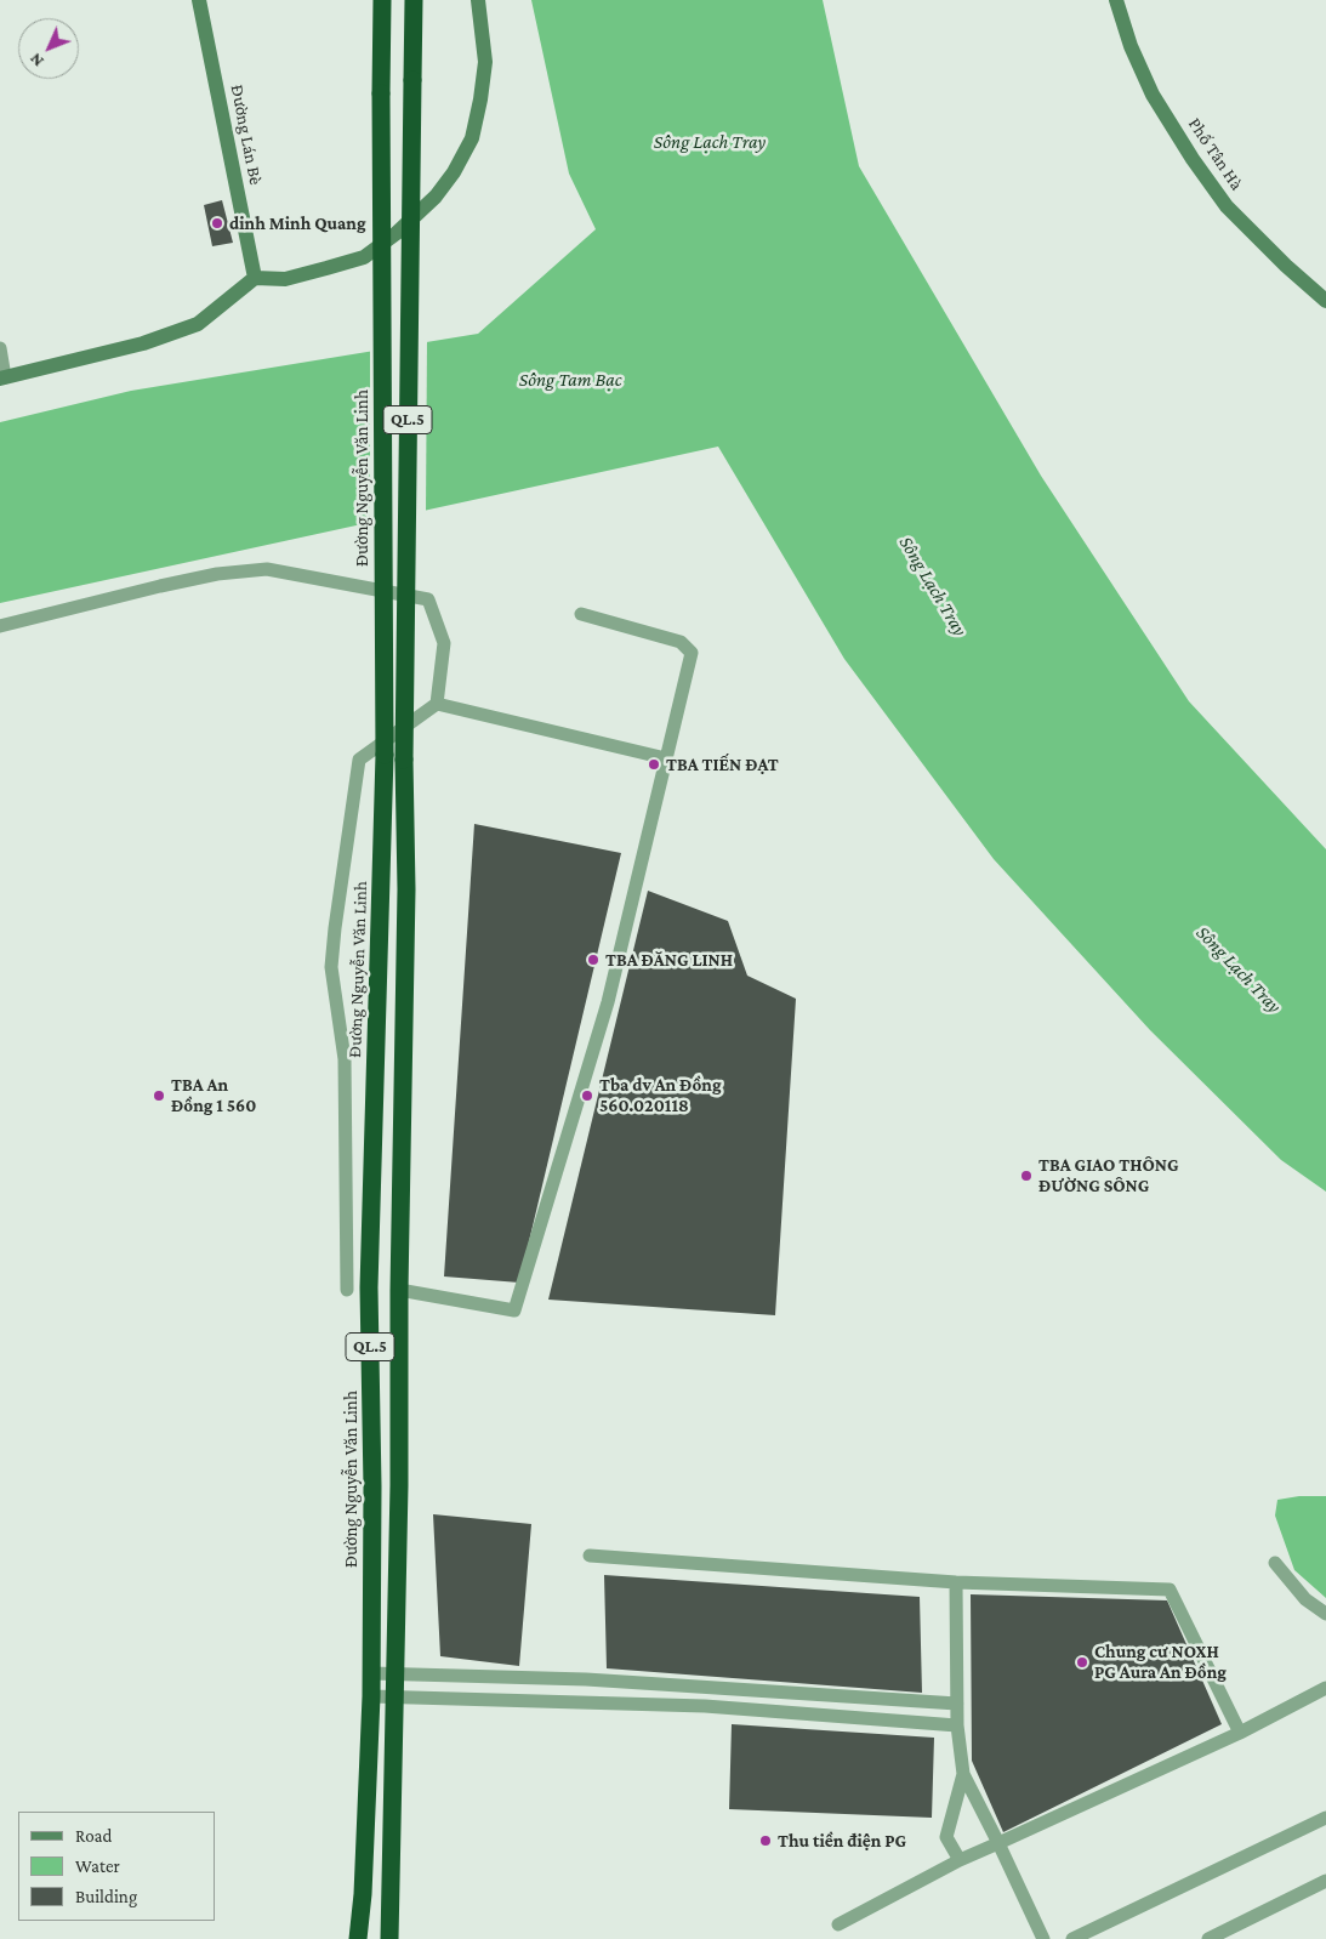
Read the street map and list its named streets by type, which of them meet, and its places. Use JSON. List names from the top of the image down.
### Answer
{
  "streets": {
    "highway": ["QL.5", "Đường Nguyễn Văn Linh"],
    "main road": ["Đường Lán Bè", "Phố Tân Hà"]
  },
  "water": ["Sông Lạch Tray", "Sông Tam Bạc"],
  "places": [
    "dinh Minh Quang",
    "TBA TIẾN ĐẠT",
    "TBA ĐĂNG LINH",
    "TBA An Đồng 1 560",
    "Tba dv An Đồng 560.020118",
    "TBA GIAO THÔNG ĐƯỜNG SÔNG",
    "Chung cư NOXH PG Aura An Đồng",
    "Thu tiền điện PG"
  ],
  "legend": ["Road", "Water", "Building"],
  "north": "bottom left"
}
